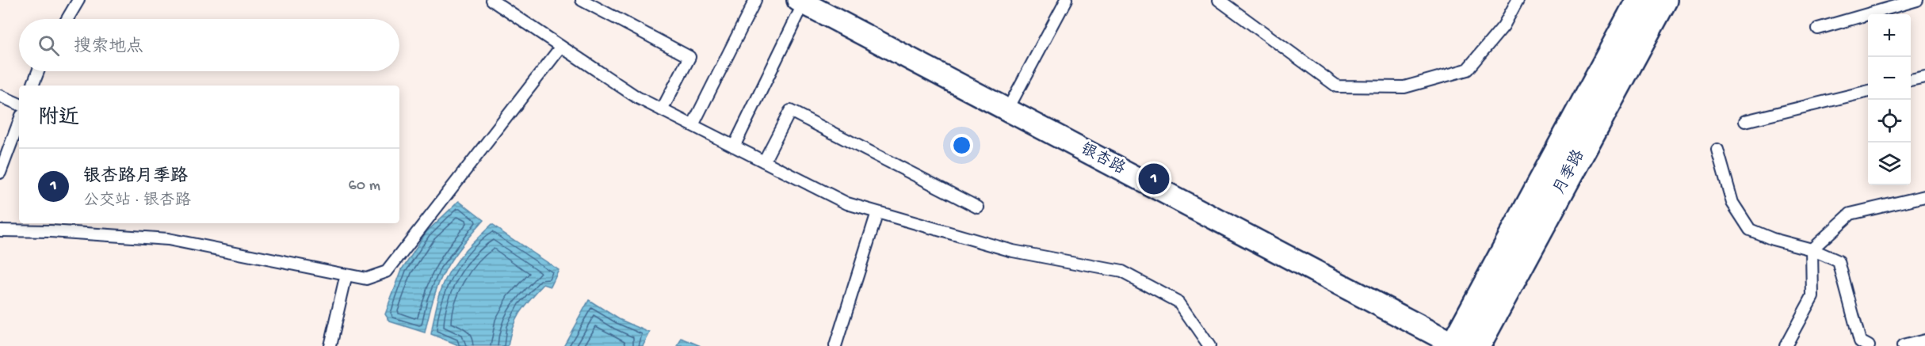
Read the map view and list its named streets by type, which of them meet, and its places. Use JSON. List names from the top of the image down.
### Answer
{
  "streets": {
    "street": ["银杏路", "月季路"]
  },
  "crossings": [
    ["银杏路", "月季路"]
  ],
  "page": {
    "map_buttons": ["+", "−"],
    "search": "搜索地点",
    "heading": "附近",
    "list": [
      {
        "mark": "1",
        "name": "银杏路月季路",
        "note": "公交站 · 银杏路",
        "value": "60 m"
      }
    ],
    "pins": "1"
  }
}
